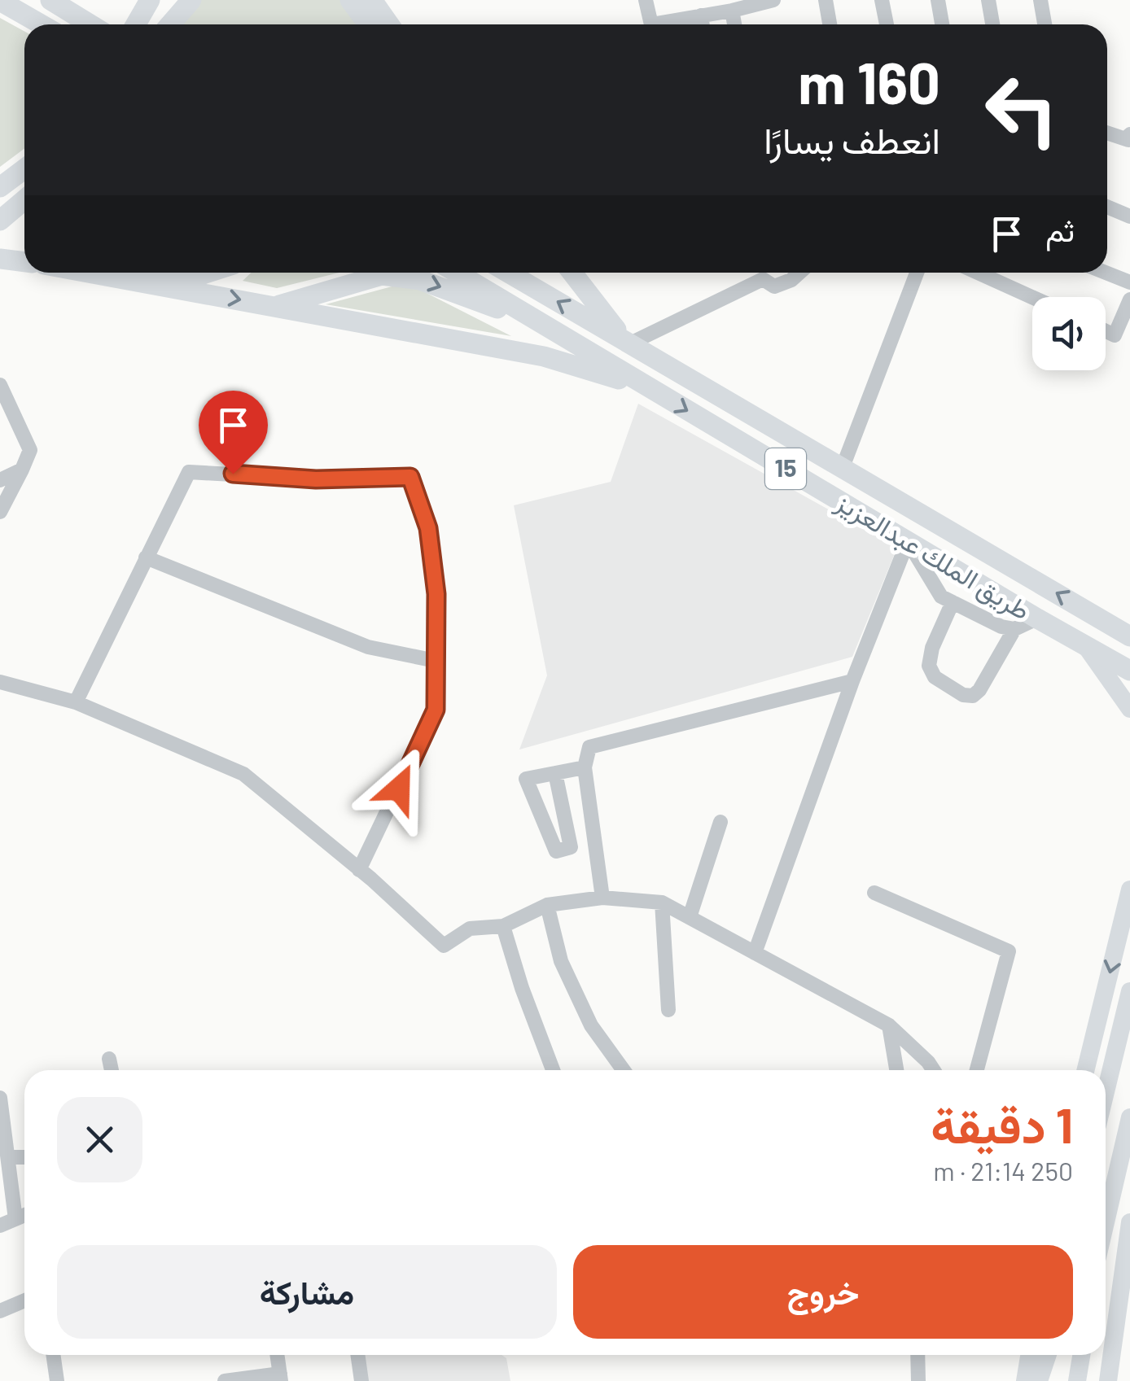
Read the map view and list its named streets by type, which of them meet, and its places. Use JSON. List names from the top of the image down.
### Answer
{
  "streets": {
    "highway": ["15", "طريق الملك عبدالعزيز"]
  },
  "page": {
    "turn": ["160 m", "انعطف يسارًا"],
    "then": "ثم",
    "heading": ["1 دقيقة", "250 m · 21:14"],
    "buttons": ["خروج", "مشاركة"]
  }
}
